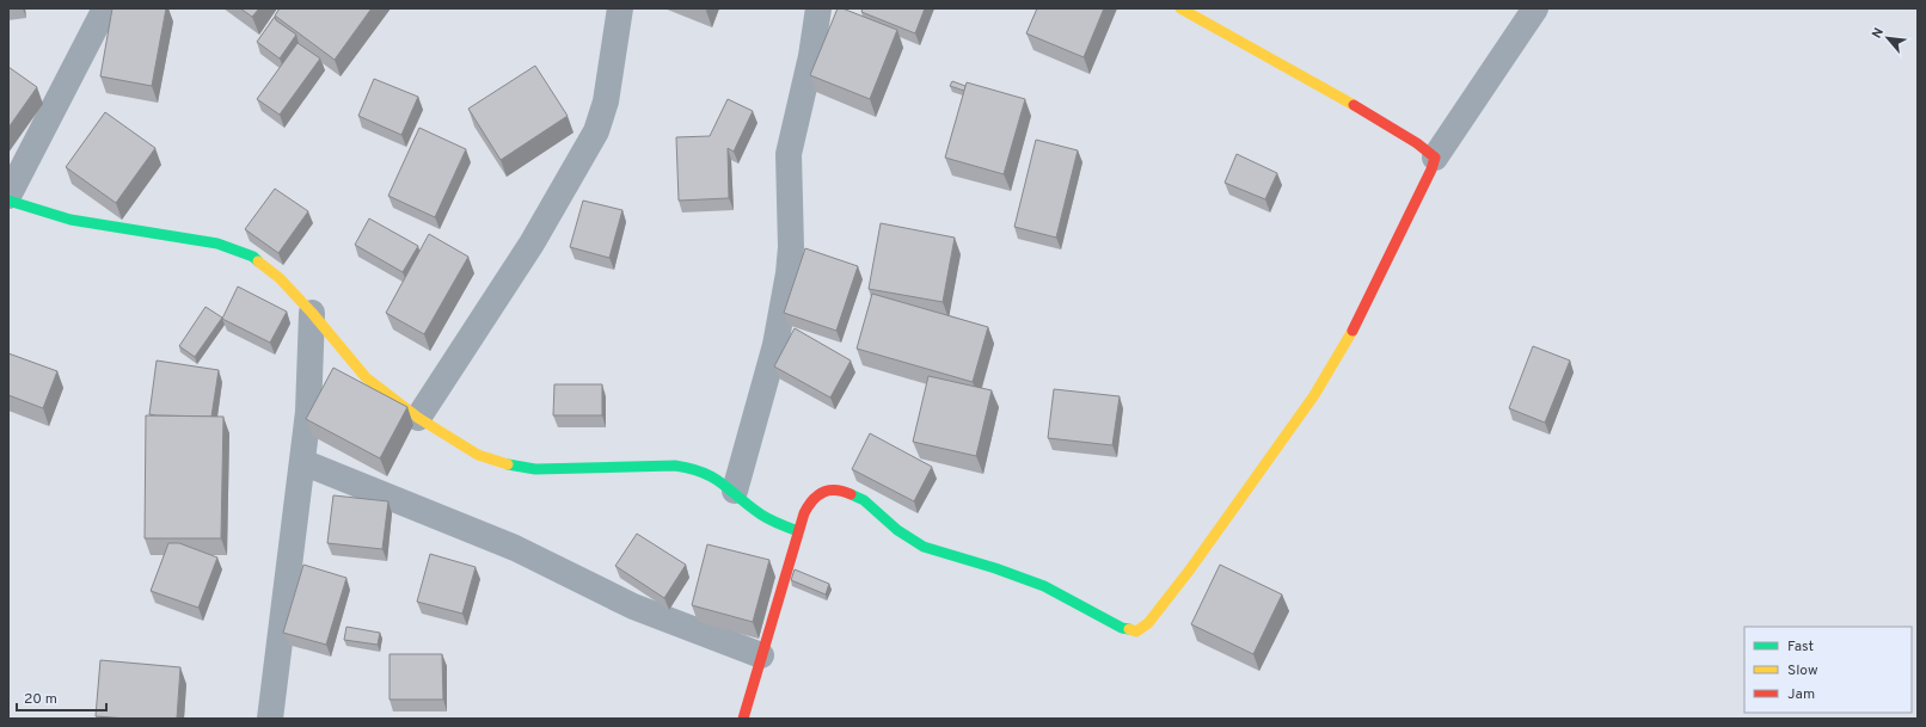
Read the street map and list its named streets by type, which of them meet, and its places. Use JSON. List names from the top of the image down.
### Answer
{
  "legend": ["Fast", "Slow", "Jam"],
  "scale_bar": "20 m",
  "north": "top left"
}
